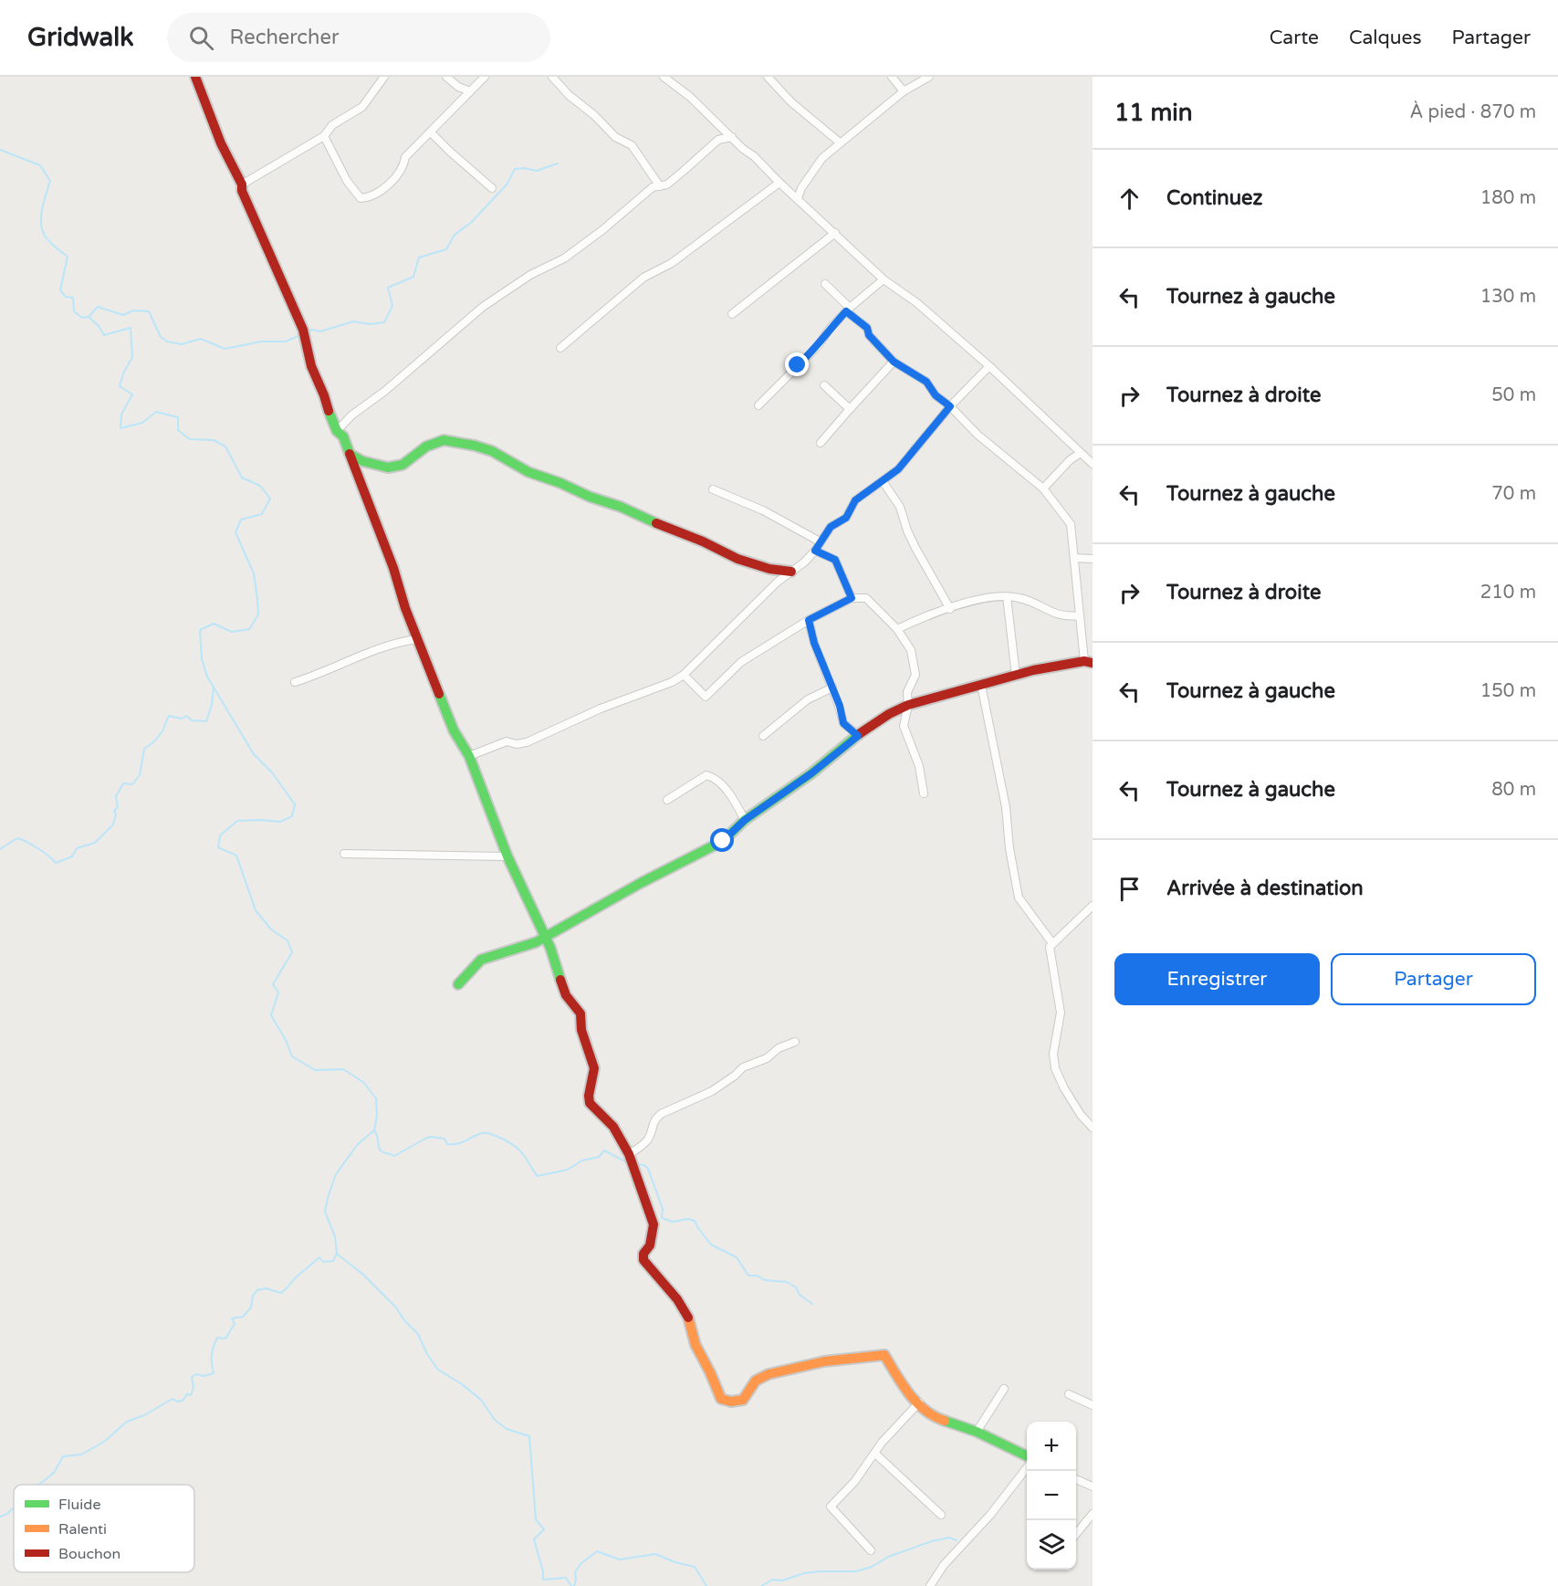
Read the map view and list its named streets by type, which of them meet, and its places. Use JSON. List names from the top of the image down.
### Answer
{
  "legend": ["Fluide", "Ralenti", "Bouchon"],
  "page": {
    "header": "Gridwalk",
    "search": "Rechercher",
    "nav": ["Carte", "Calques", "Partager"],
    "heading": ["11 min", "À pied · 870 m"],
    "list": [
      ["Continuez", "180 m"],
      ["Tournez à gauche", "130 m"],
      ["Tournez à droite", "50 m"],
      ["Tournez à gauche", "70 m"],
      ["Tournez à droite", "210 m"],
      ["Tournez à gauche", "150 m"],
      ["Tournez à gauche", "80 m"],
      "Arrivée à destination"
    ],
    "buttons": ["Enregistrer", "Partager"],
    "map_buttons": ["+", "−"]
  }
}
